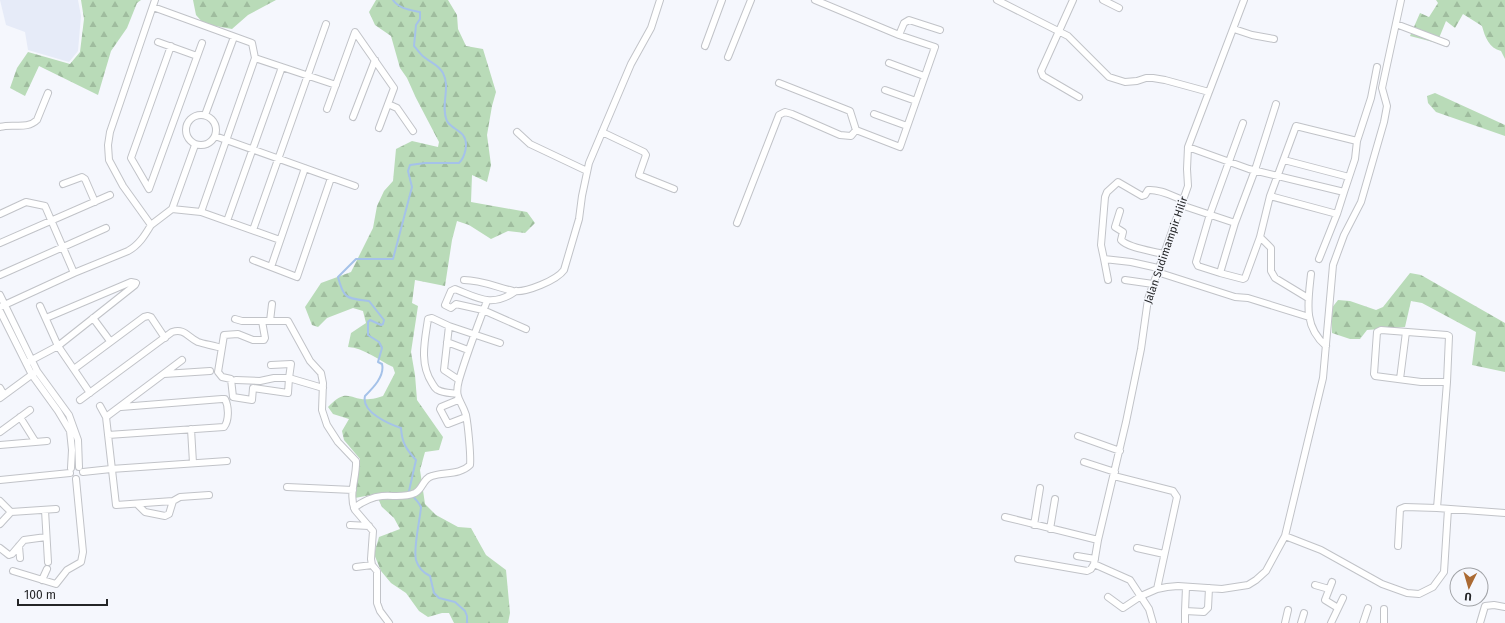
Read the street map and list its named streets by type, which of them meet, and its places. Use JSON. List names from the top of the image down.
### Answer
{
  "streets": {
    "street": ["Jalan Sudimampir Hilir"]
  },
  "scale_bar": "100 m",
  "north": "bottom"
}
